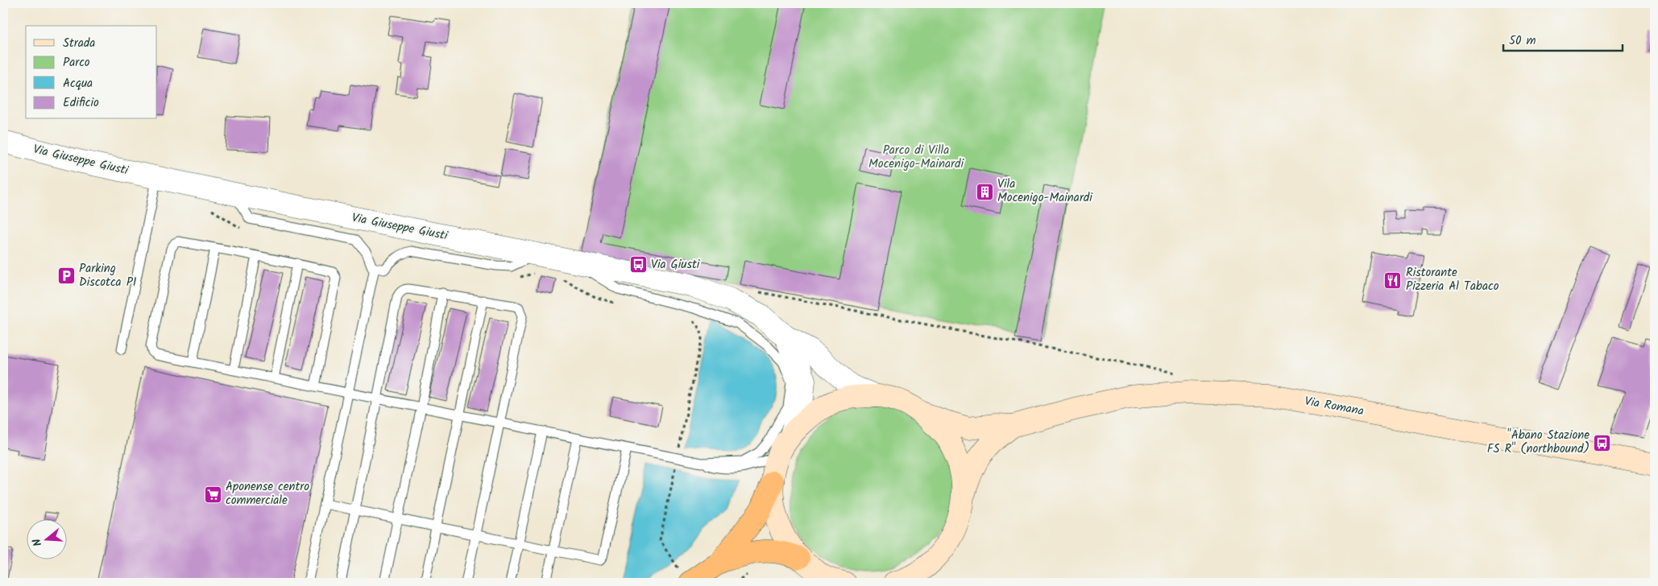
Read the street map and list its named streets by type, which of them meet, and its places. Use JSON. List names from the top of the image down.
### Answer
{
  "streets": {
    "main road": ["Via Romana"],
    "street": ["Via Giuseppe Giusti"]
  },
  "parks": ["Parco di Villa Mocenigo-Mainardi"],
  "places": {
    "building": ["Vila Mocenigo-Mainardi"],
    "bus stop": ["Via Giusti", "\"Abano Stazione FS R\" (northbound)"],
    "parking": ["Parking Discotca P1"],
    "restaurant": ["Ristorante Pizzeria Al Tabaco"],
    "supermarket": ["Aponense centro commerciale"]
  },
  "legend": [
    "Strada",
    "Parco",
    "Acqua",
    "Edificio"
  ],
  "scale_bar": "50 m",
  "north": "left"
}
